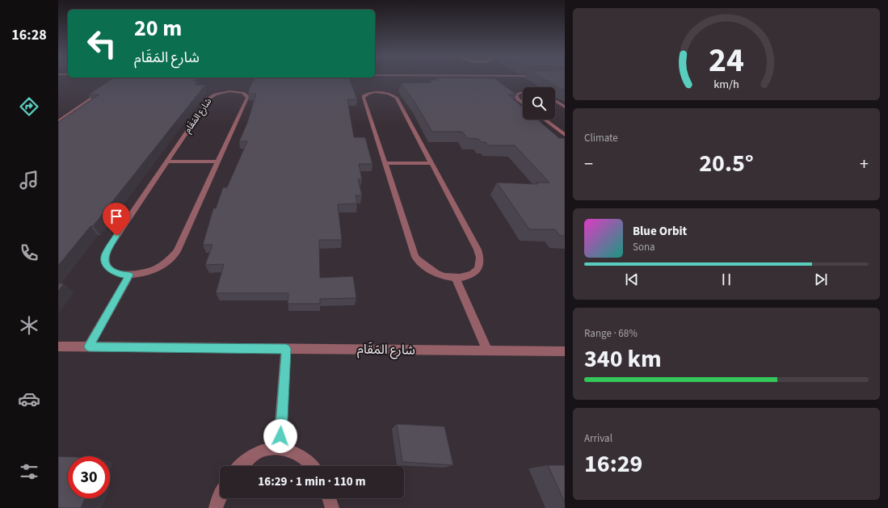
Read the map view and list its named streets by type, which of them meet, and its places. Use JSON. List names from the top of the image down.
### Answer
{
  "streets": {
    "street": ["شارع المَقَام"]
  },
  "page": {
    "tabs": "16:28",
    "turn": ["20 m", "شارع المَقَام"],
    "tile": [
      "Climate",
      ["Range · 68%", "340 km"],
      ["Arrival", "16:29"]
    ],
    "heat": ["−", "20.5°", "+"],
    "song": ["Blue Orbit", "Sona"],
    "limit": "30",
    "trip": "16:29 · 1 min · 110 m",
    "gauge": ["24", "km/h"]
  }
}
